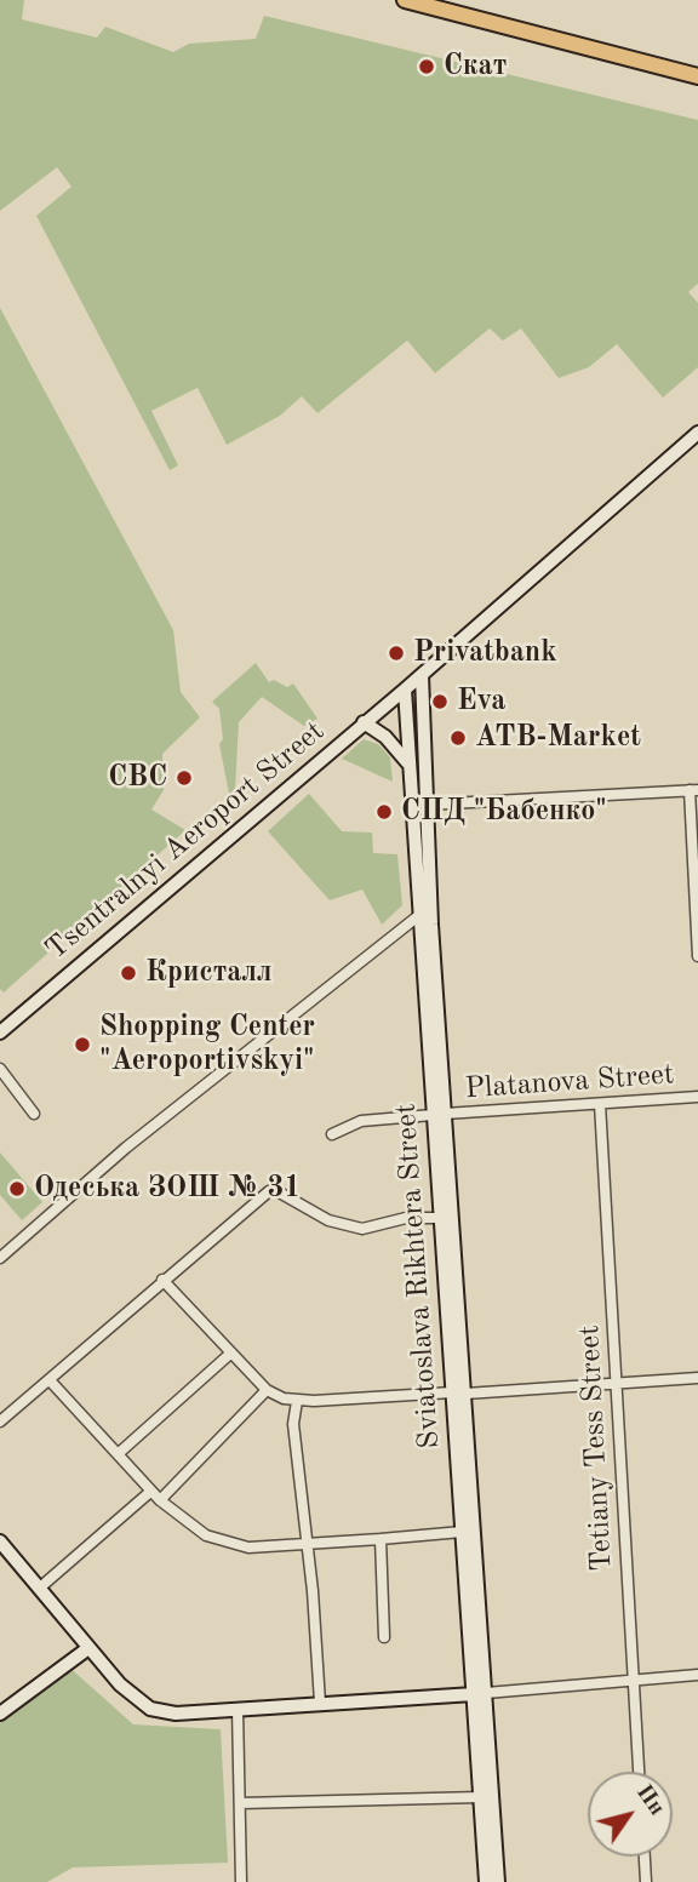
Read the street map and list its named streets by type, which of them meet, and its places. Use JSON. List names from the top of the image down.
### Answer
{
  "streets": {
    "main road": ["Tsentralnyi Aeroport Street", "Sviatoslava Rikhtera Street"],
    "street": ["Platanova Street", "Tetiany Tess Street"]
  },
  "crossings": [
    ["Tsentralnyi Aeroport Street", "Sviatoslava Rikhtera Street"],
    ["Platanova Street", "Sviatoslava Rikhtera Street"],
    ["Platanova Street", "Tetiany Tess Street"]
  ],
  "places": [
    "Скат",
    "Privatbank",
    "Eva",
    "ATB-Market",
    "СВС",
    "СПД \"Бабенко\"",
    "Кристалл",
    "Shopping Center \"Aeroportivskyi\"",
    "Одеська ЗОШ № 31"
  ],
  "north": "top right"
}
